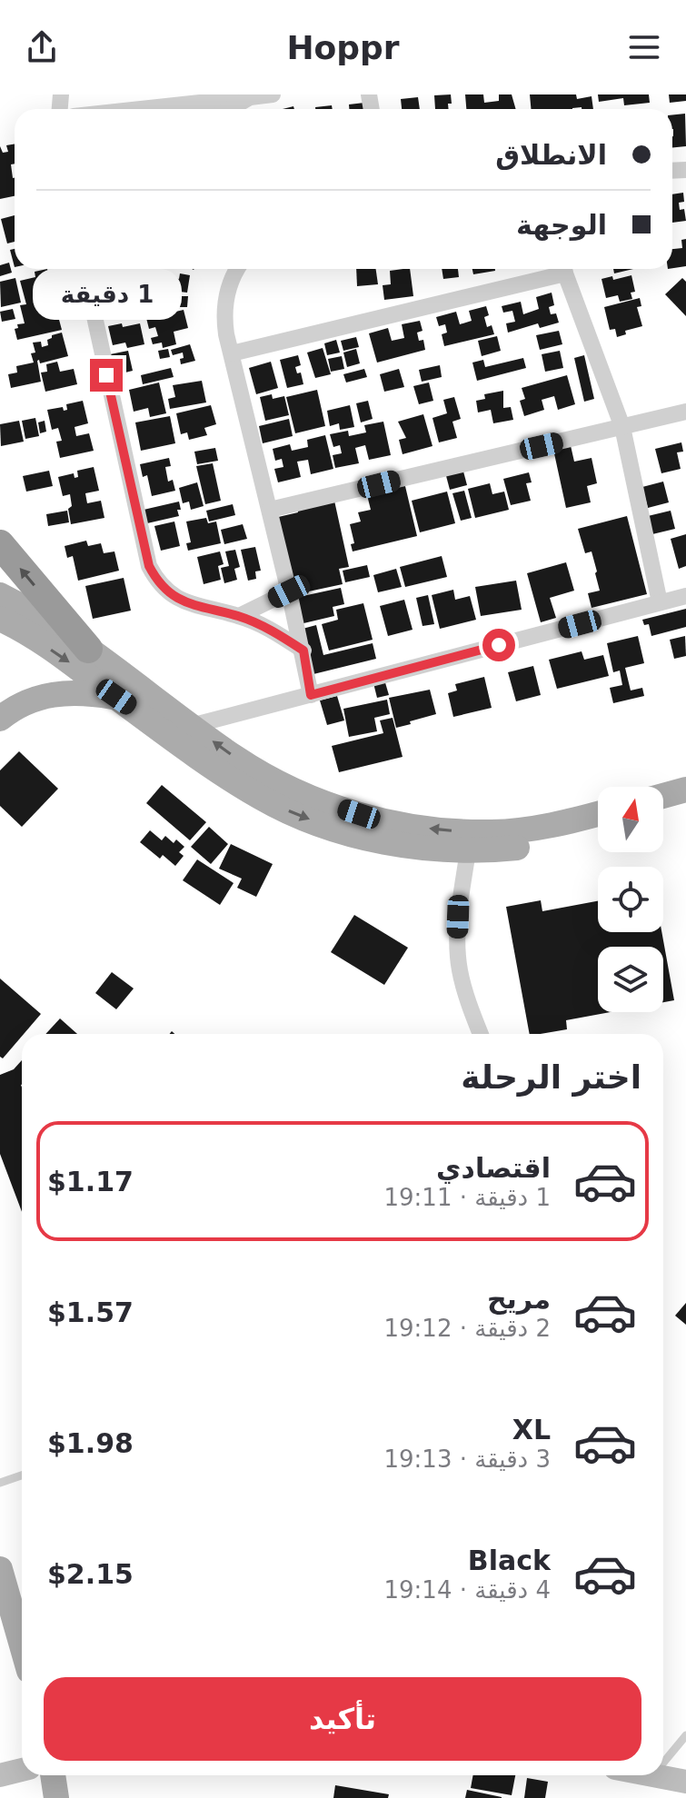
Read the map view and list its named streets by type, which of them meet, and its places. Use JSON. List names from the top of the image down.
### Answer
{
  "north": "top",
  "page": {
    "header": "Hoppr",
    "banner": ["الانطلاق", "الوجهة"],
    "bubble": "1 دقيقة",
    "heading": "اختر الرحلة",
    "list": [
      {
        "name": "اقتصادي",
        "note": "1 دقيقة · 19:11",
        "value": "$1.17"
      },
      {
        "name": "مريح",
        "note": "2 دقيقة · 19:12",
        "value": "$1.57"
      },
      {
        "name": "XL",
        "note": "3 دقيقة · 19:13",
        "value": "$1.98"
      },
      {
        "name": "Black",
        "note": "4 دقيقة · 19:14",
        "value": "$2.15"
      }
    ],
    "buttons": "تأكيد"
  }
}
